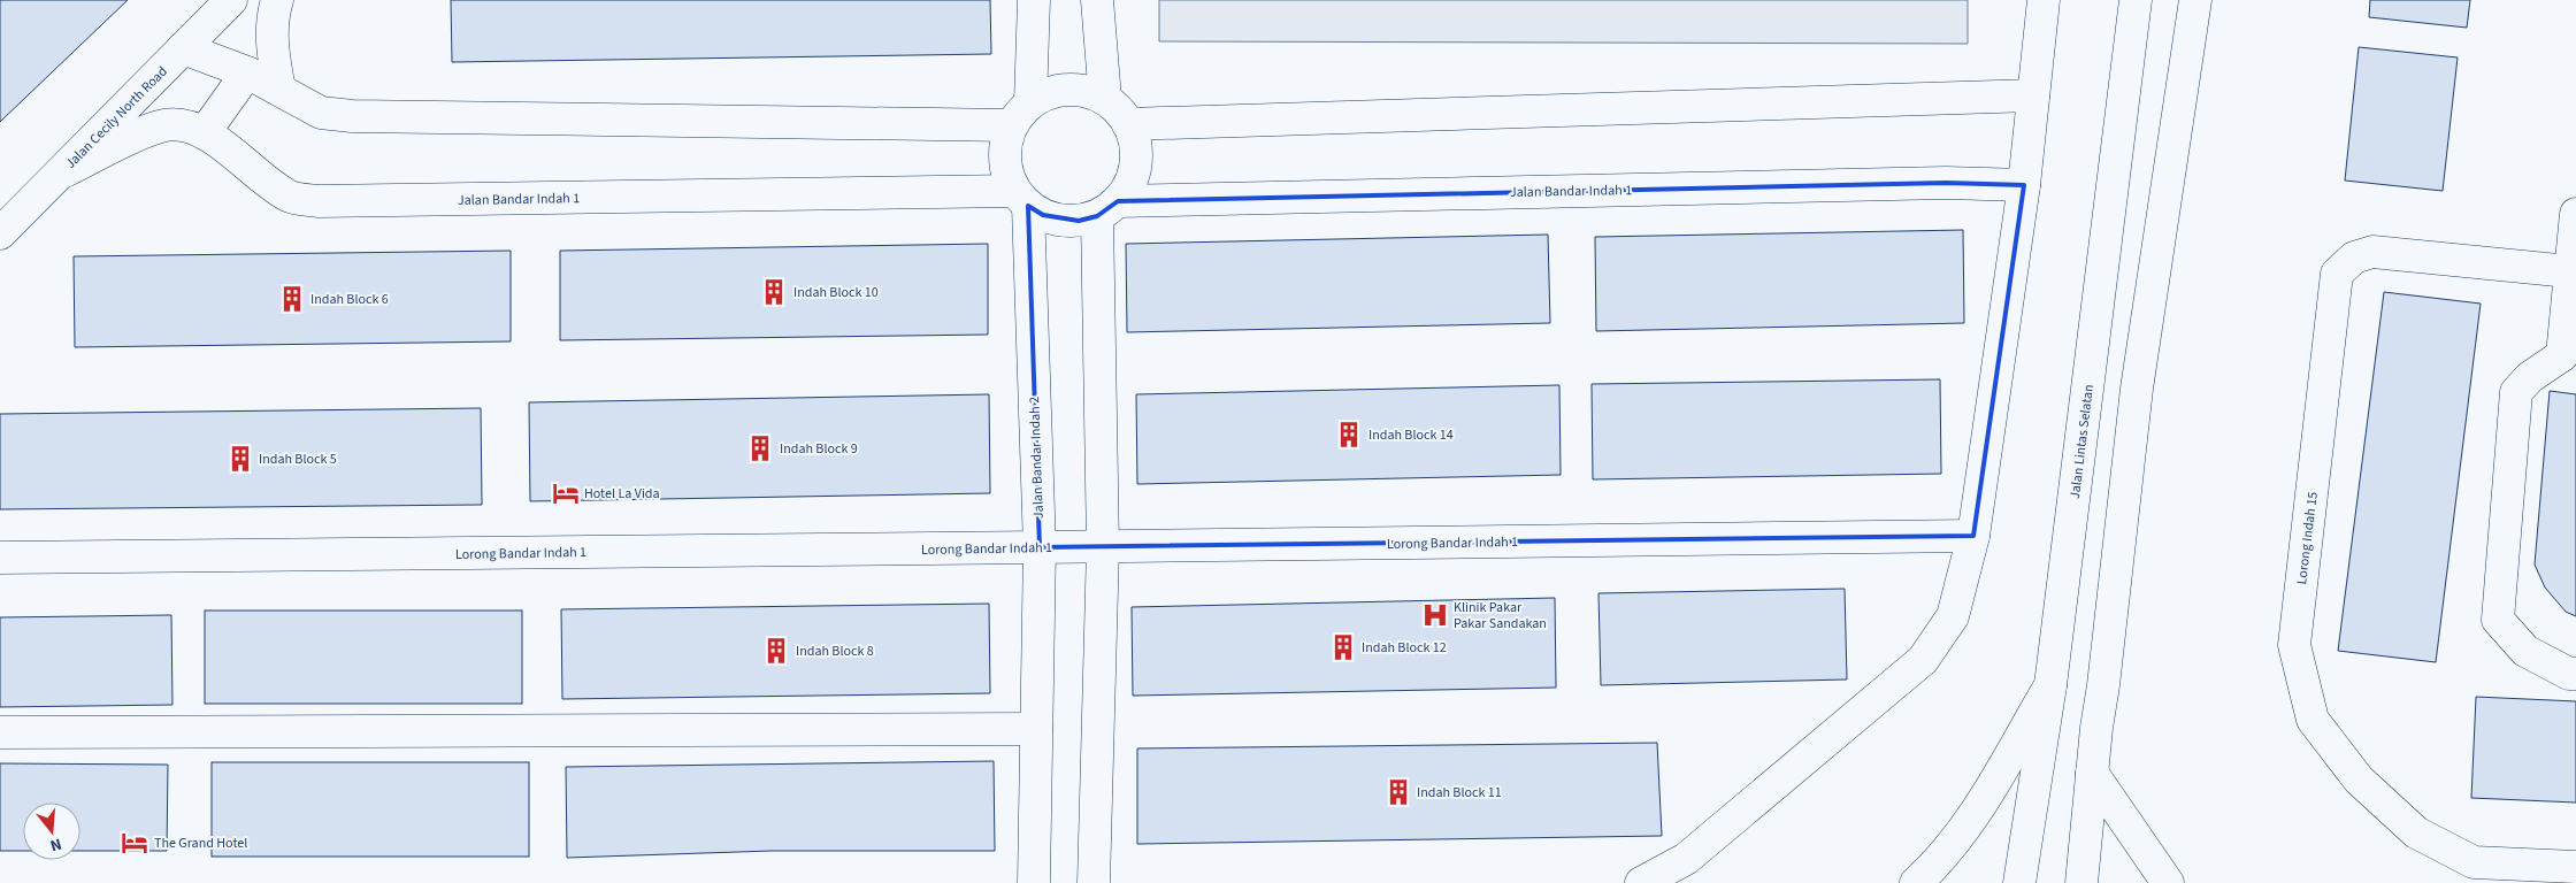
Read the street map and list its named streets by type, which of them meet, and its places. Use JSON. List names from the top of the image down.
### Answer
{
  "streets": {
    "main road": [
      "Jalan Cecily North Road",
      "Jalan Bandar Indah 1",
      "Jalan Lintas Selatan",
      "Jalan Bandar Indah 2",
      "Lorong Indah 15",
      "Lorong Bandar Indah 1"
    ]
  },
  "crossings": [
    ["Jalan Cecily North Road", "Jalan Bandar Indah 1"],
    ["Jalan Bandar Indah 1", "Jalan Bandar Indah 2"],
    ["Jalan Bandar Indah 2", "Lorong Bandar Indah 1"]
  ],
  "places": {
    "building": [
      "Indah Block 10",
      "Indah Block 6",
      "Indah Block 14",
      "Indah Block 9",
      "Indah Block 5",
      "Indah Block 12",
      "Indah Block 8",
      "Indah Block 11"
    ],
    "hotel": ["Hotel La Vida", "The Grand Hotel"],
    "hospital": ["Klinik Pakar Pakar Sandakan"]
  },
  "north": "bottom"
}
